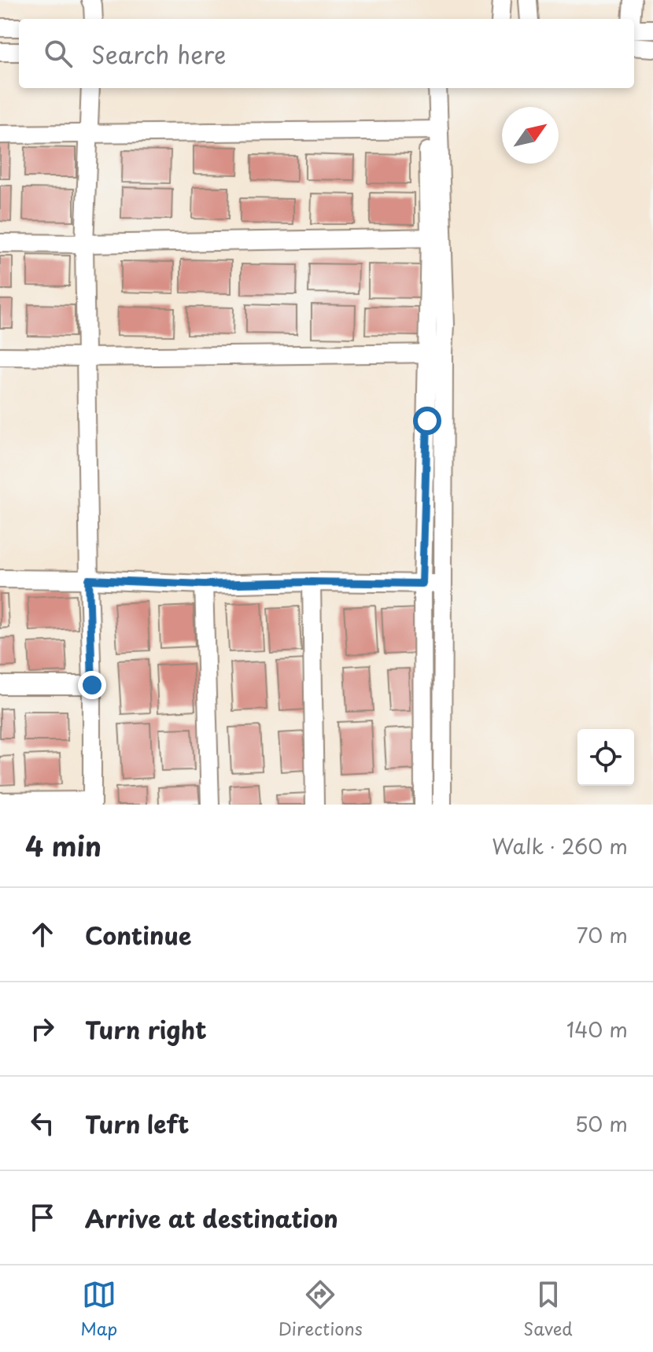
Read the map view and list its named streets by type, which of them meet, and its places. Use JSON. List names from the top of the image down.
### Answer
{
  "north": "top right",
  "page": {
    "search": "Search here",
    "heading": ["4 min", "Walk · 260 m"],
    "list": [
      ["Continue", "70 m"],
      ["Turn right", "140 m"],
      ["Turn left", "50 m"],
      "Arrive at destination"
    ],
    "nav": ["Map", "Directions", "Saved"]
  }
}
